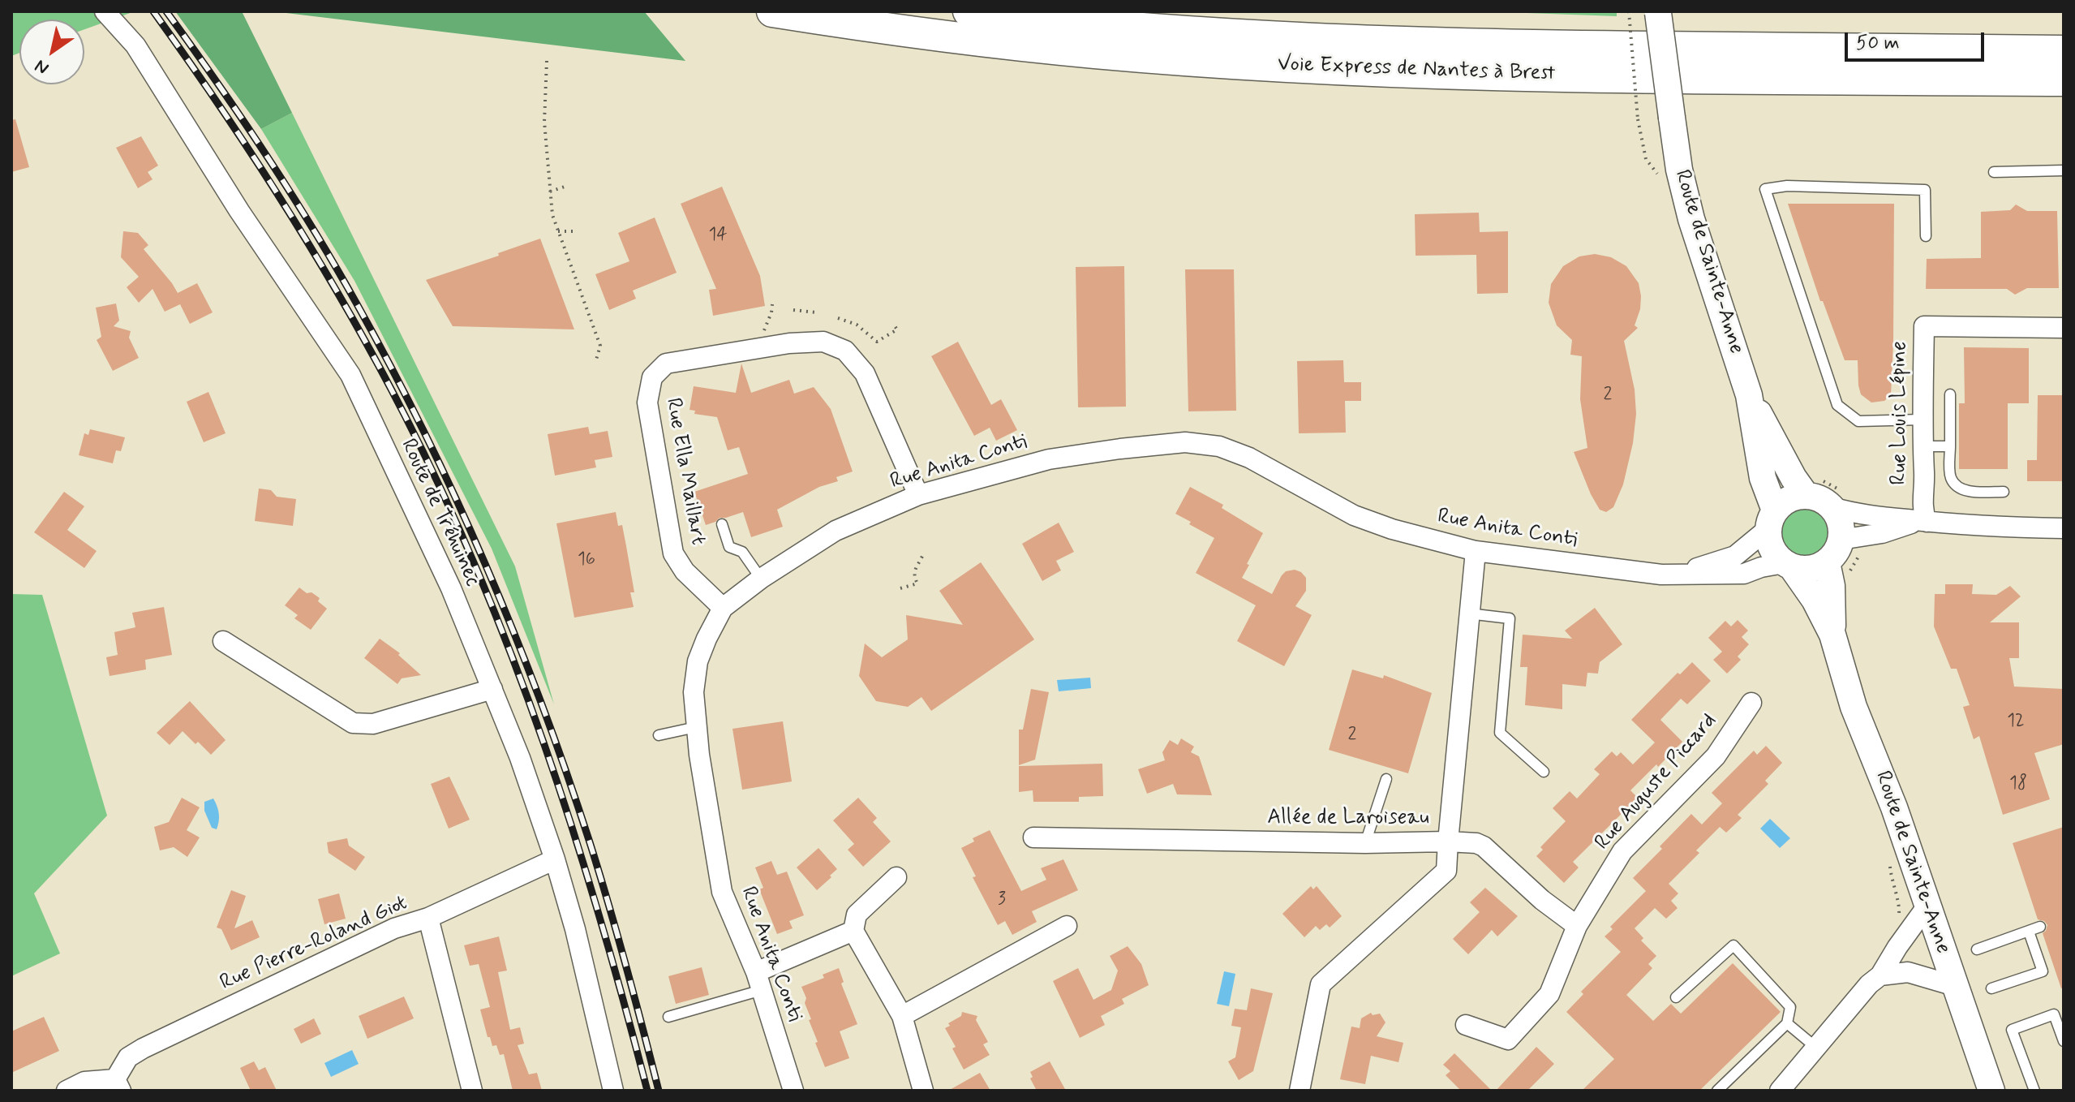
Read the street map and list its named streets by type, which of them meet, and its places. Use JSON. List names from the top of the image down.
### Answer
{
  "streets": {
    "highway": ["Voie Express de Nantes à Brest"],
    "main road": ["Route de Sainte-Anne"],
    "street": [
      "Rue Louis Lépine",
      "Rue Anita Conti",
      "Rue Ella Maillart",
      "Route de Tréhuinec",
      "Rue Auguste Piccard",
      "Allée de Laroiseau",
      "Rue Pierre-Roland Giot"
    ]
  },
  "crossings": [
    ["Route de Sainte-Anne", "Rue Anita Conti"],
    ["Rue Anita Conti", "Rue Ella Maillart"],
    ["Rue Anita Conti", "Allée de Laroiseau"],
    ["Route de Tréhuinec", "Rue Pierre-Roland Giot"]
  ],
  "house_numbers": [
    "14",
    "2",
    "16",
    "12",
    "2",
    "18",
    "3"
  ],
  "scale_bar": "50 m",
  "north": "bottom left"
}
